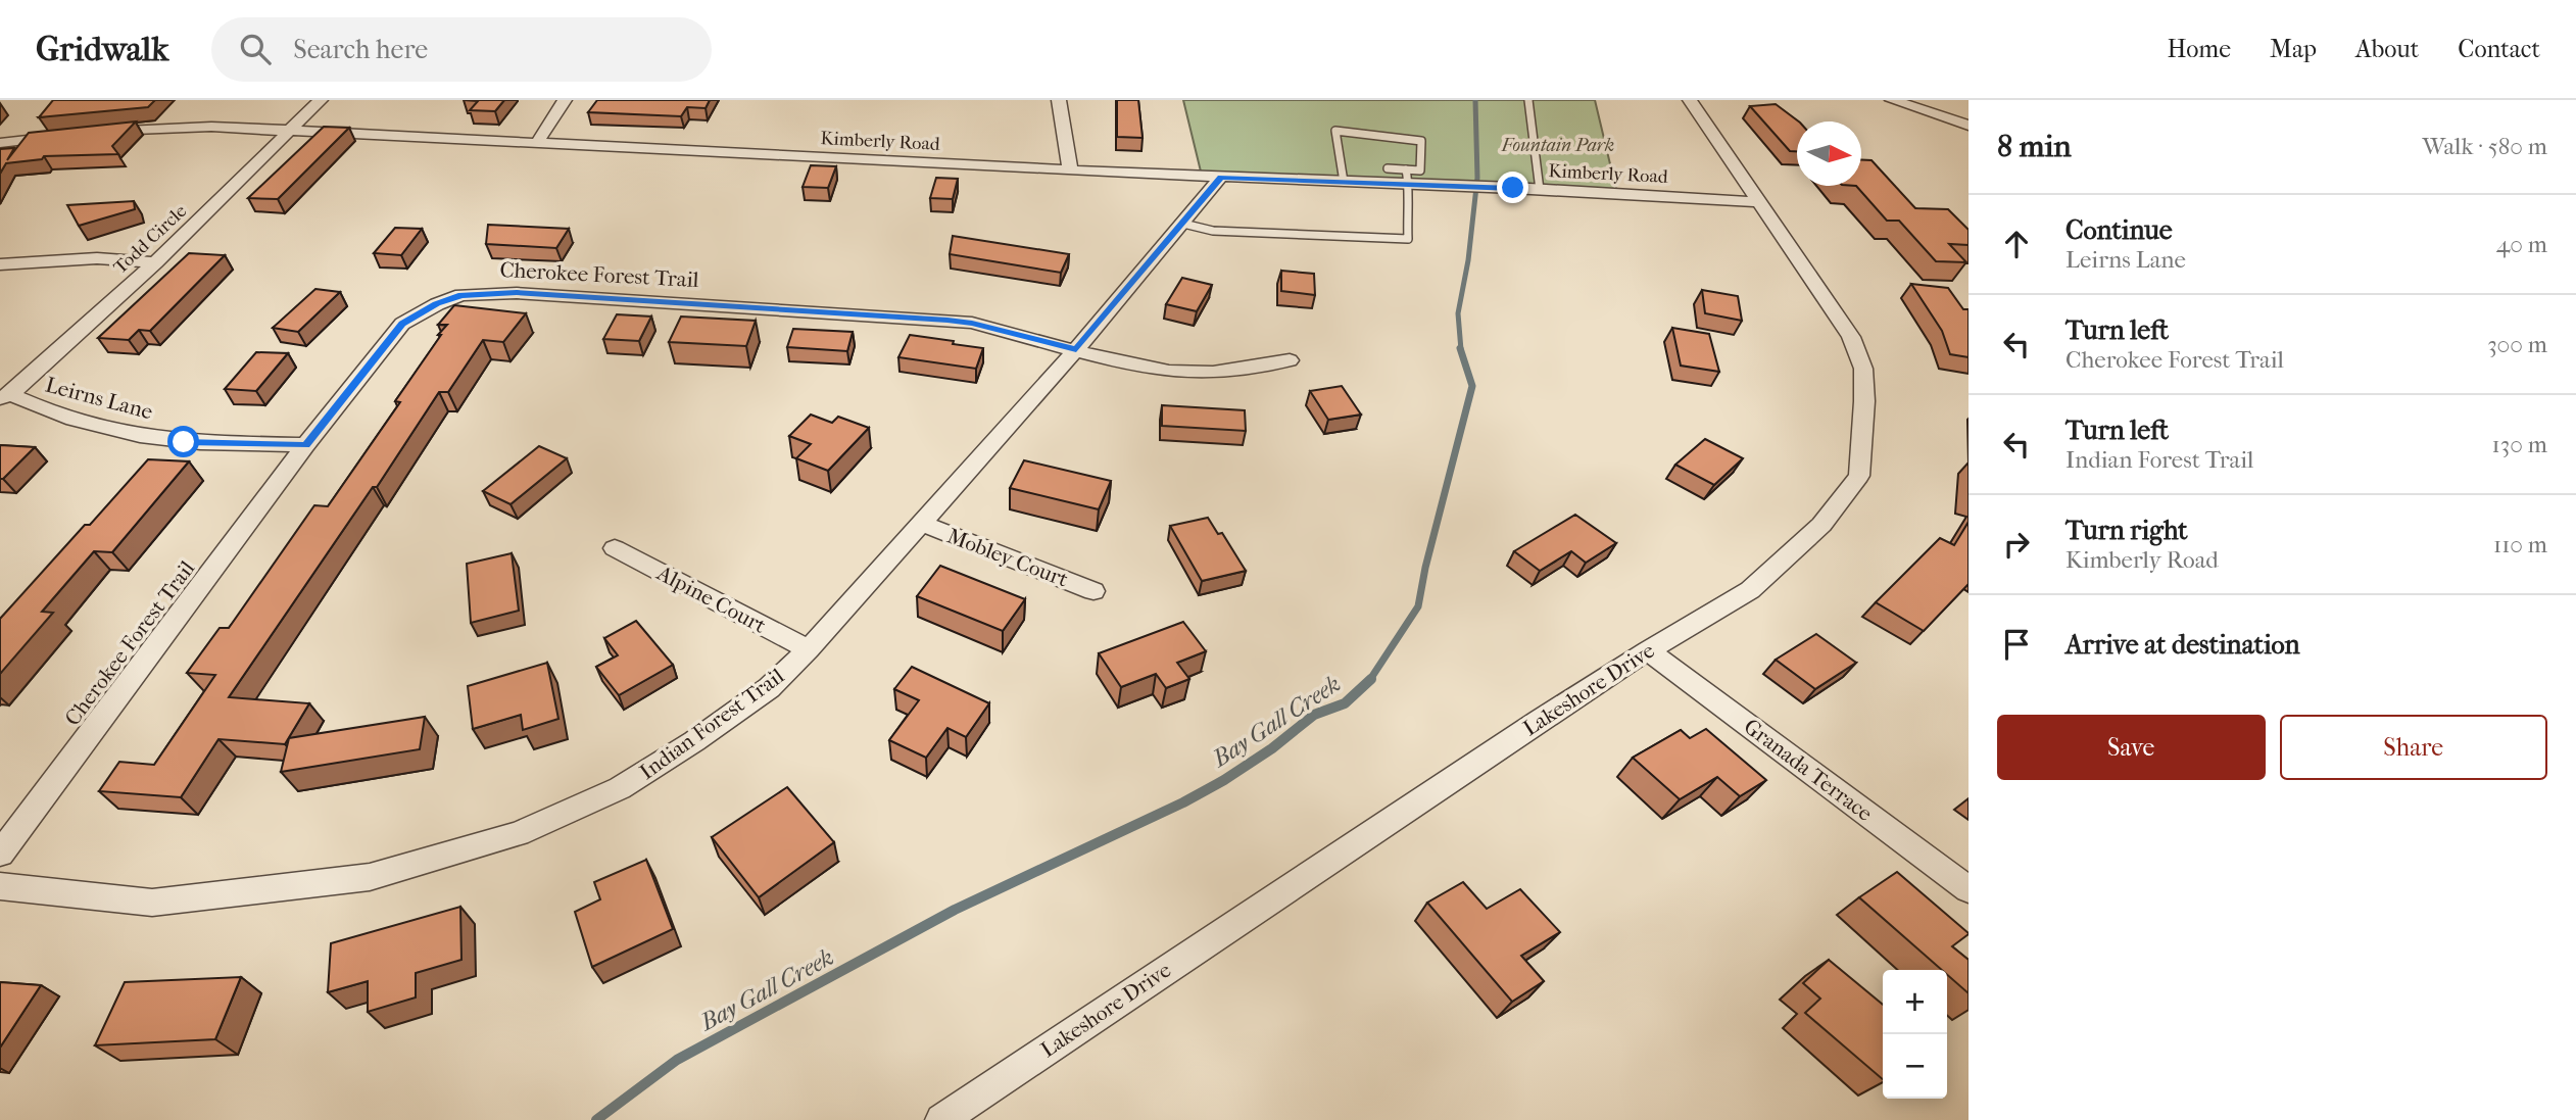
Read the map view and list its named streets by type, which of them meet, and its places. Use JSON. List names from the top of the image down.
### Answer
{
  "streets": {
    "street": [
      "Kimberly Road",
      "Todd Circle",
      "Cherokee Forest Trail",
      "Leirns Lane",
      "Mobley Court",
      "Alpine Court",
      "Lakeshore Drive",
      "Indian Forest Trail",
      "Granada Terrace"
    ]
  },
  "crossings": [
    ["Kimberly Road", "Todd Circle"],
    ["Kimberly Road", "Lakeshore Drive"],
    ["Kimberly Road", "Indian Forest Trail"],
    ["Todd Circle", "Leirns Lane"],
    ["Cherokee Forest Trail", "Leirns Lane"],
    ["Cherokee Forest Trail", "Indian Forest Trail"],
    ["Mobley Court", "Indian Forest Trail"],
    ["Alpine Court", "Indian Forest Trail"],
    ["Lakeshore Drive", "Granada Terrace"]
  ],
  "water": ["Bay Gall Creek"],
  "parks": ["Fountain Park"],
  "north": "right",
  "page": {
    "header": "Gridwalk",
    "search": "Search here",
    "nav": [
      "Home",
      "Map",
      "About",
      "Contact"
    ],
    "heading": ["8 min", "Walk · 580 m"],
    "list": [
      ["Continue", "Leirns Lane", "40 m"],
      ["Turn left", "Cherokee Forest Trail", "300 m"],
      ["Turn left", "Indian Forest Trail", "130 m"],
      ["Turn right", "Kimberly Road", "110 m"],
      "Arrive at destination"
    ],
    "buttons": ["Save", "Share"],
    "map_buttons": ["+", "−"]
  }
}
